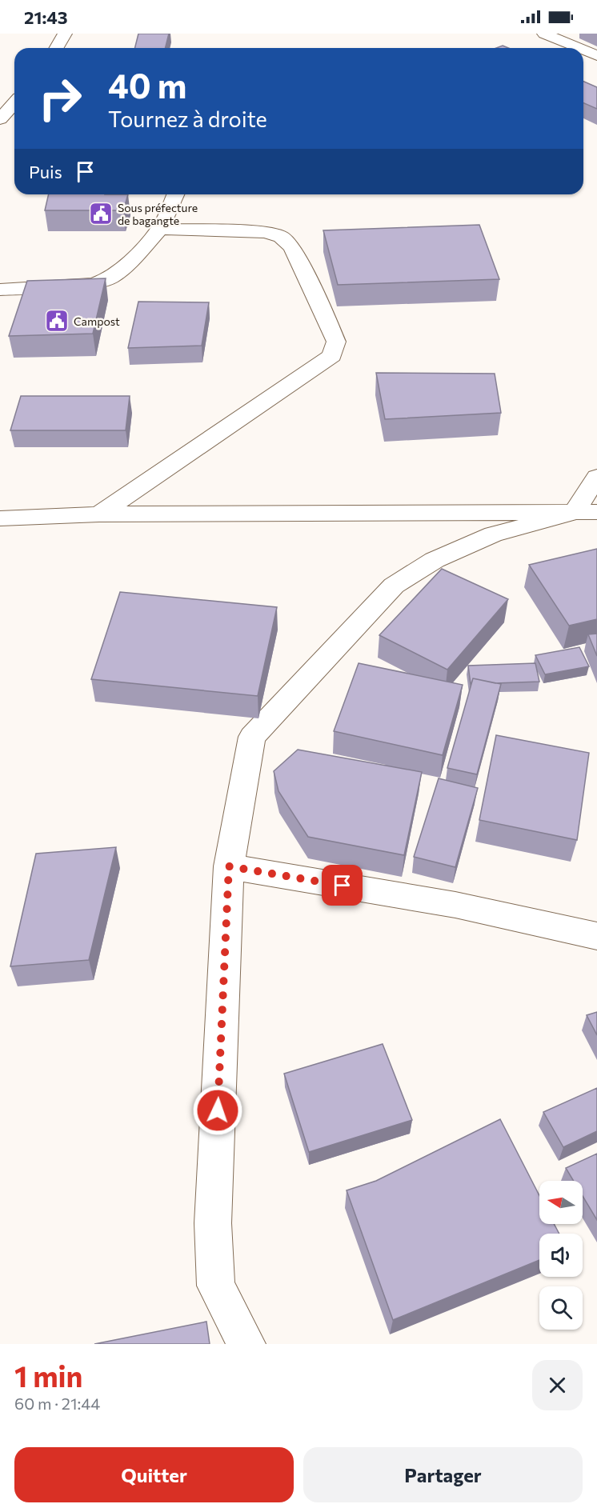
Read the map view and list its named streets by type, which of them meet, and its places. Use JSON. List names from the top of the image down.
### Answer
{
  "places": {
    "public building": ["Sous préfecture de bagangte", "Campost"]
  },
  "north": "left",
  "page": {
    "status": "21:43",
    "turn": ["40 m", "Tournez à droite"],
    "then": "Puis",
    "heading": ["1 min", "60 m · 21:44"],
    "buttons": ["Quitter", "Partager"]
  }
}
